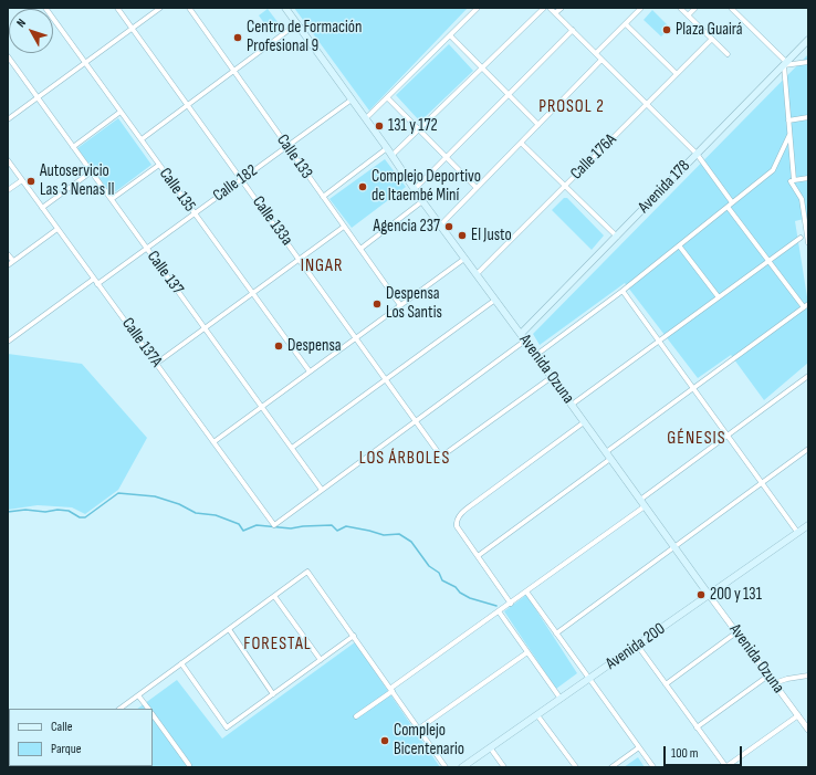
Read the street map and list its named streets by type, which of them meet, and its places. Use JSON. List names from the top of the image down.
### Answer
{
  "streets": {
    "main road": ["Avenida 178", "Avenida Ozuna", "Avenida 200"],
    "street": [
      "Calle 133",
      "Calle 176A",
      "Calle 182",
      "Calle 135",
      "Calle 133a",
      "Calle 137",
      "Calle 137A"
    ]
  },
  "crossings": [
    ["Calle 133", "Calle 182"],
    ["Calle 176A", "Avenida Ozuna"],
    ["Calle 182", "Calle 135"],
    ["Calle 182", "Calle 133a"],
    ["Calle 182", "Calle 137"],
    ["Calle 182", "Calle 137A"],
    ["Calle 182", "Avenida Ozuna"],
    ["Avenida 178", "Avenida Ozuna"],
    ["Calle 133a", "Avenida Ozuna"],
    ["Calle 137", "Calle 137A"],
    ["Avenida Ozuna", "Avenida 200"]
  ],
  "districts": [
    "PROSOL 2",
    "INGAR",
    "GÉNESIS",
    "LOS ÁRBOLES",
    "FORESTAL"
  ],
  "places": [
    "Plaza Guairá",
    "Centro de Formación Profesional 9",
    "131 y 172",
    "Autoservicio Las 3 Nenas II",
    "Complejo Deportivo de Itaembé Miní",
    "Agencia 237",
    "El Justo",
    "Despensa Los Santis",
    "Despensa",
    "200 y 131",
    "Complejo Bicentenario"
  ],
  "legend": ["Calle", "Parque"],
  "scale_bar": "100 m",
  "north": "top left"
}
